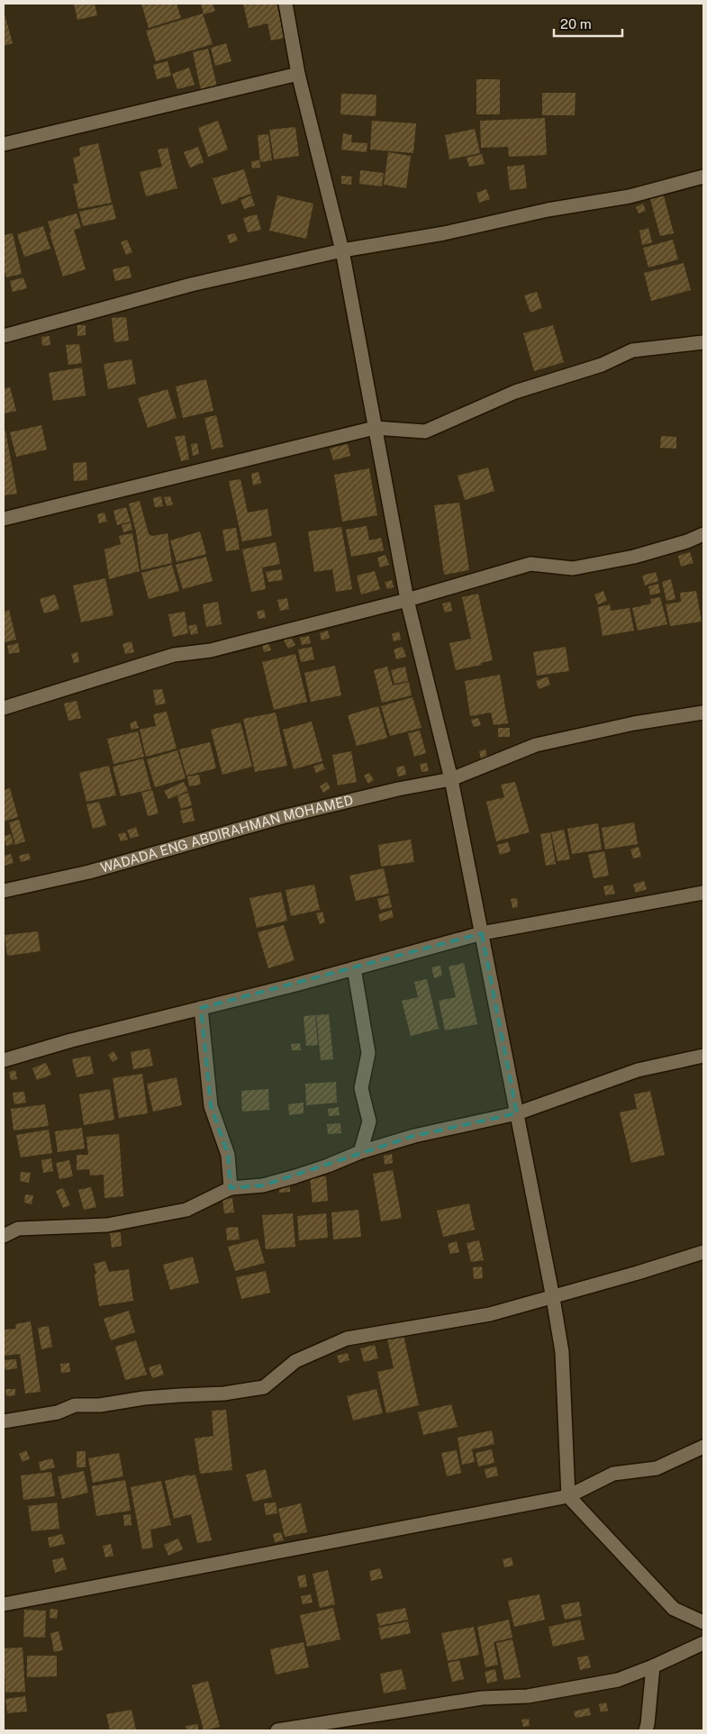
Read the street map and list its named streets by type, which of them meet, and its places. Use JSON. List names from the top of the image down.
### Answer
{
  "streets": {
    "street": ["WADADA ENG ABDIRAHMAN MOHAMED"]
  },
  "scale_bar": "20 m"
}
